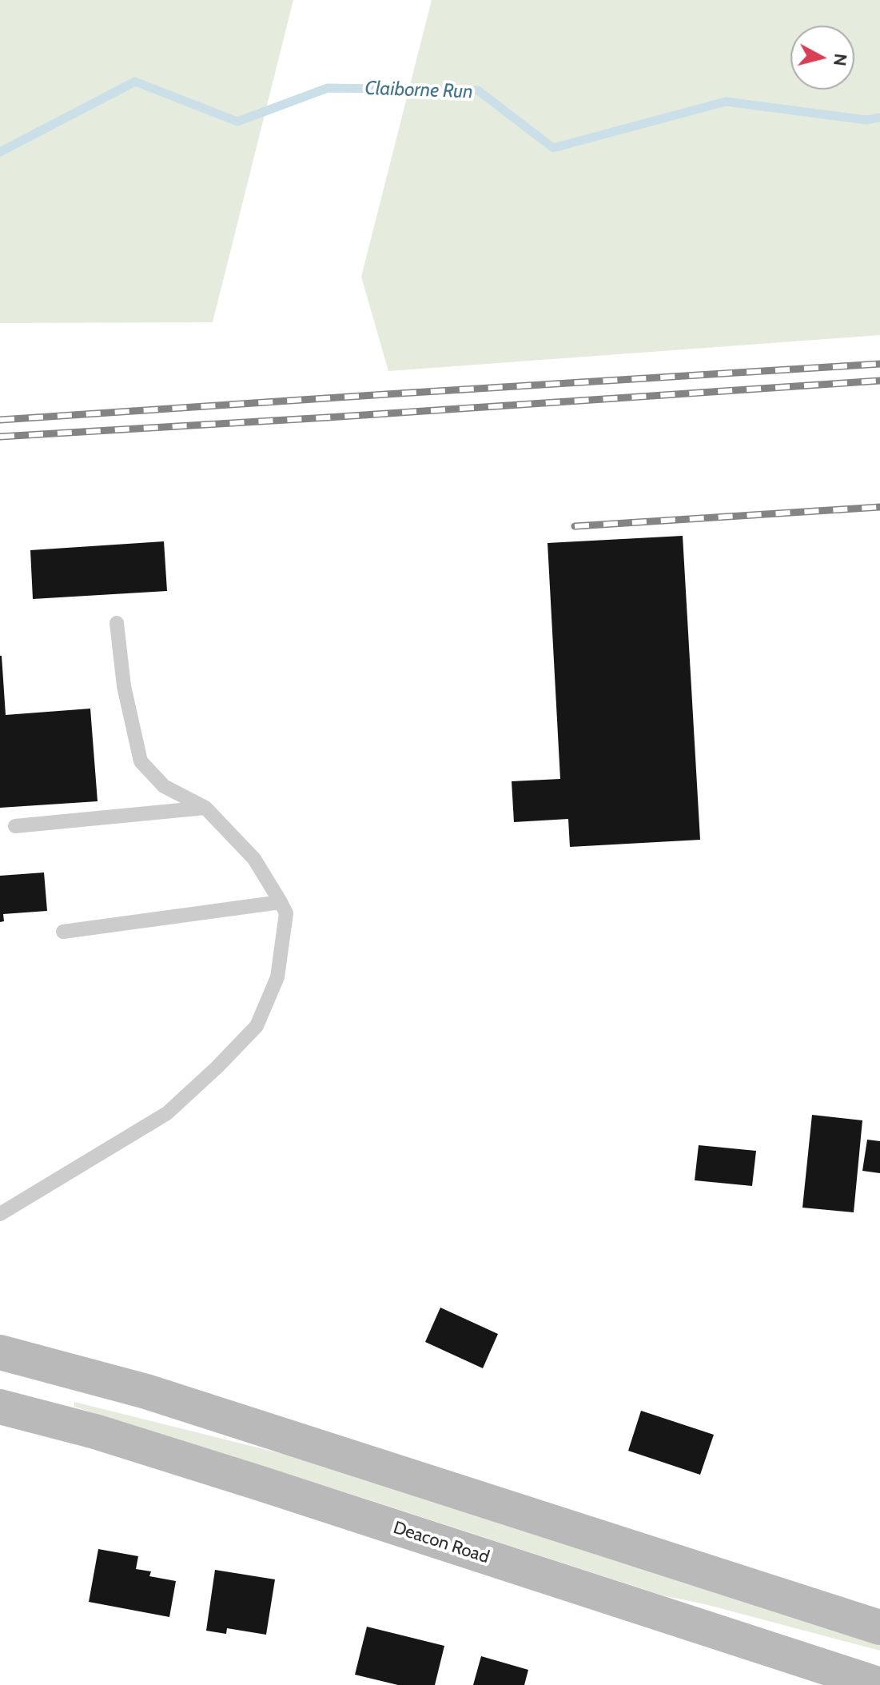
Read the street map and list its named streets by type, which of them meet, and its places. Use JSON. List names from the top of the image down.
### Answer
{
  "streets": {
    "main road": ["Deacon Road"]
  },
  "water": ["Claiborne Run"],
  "north": "right"
}
